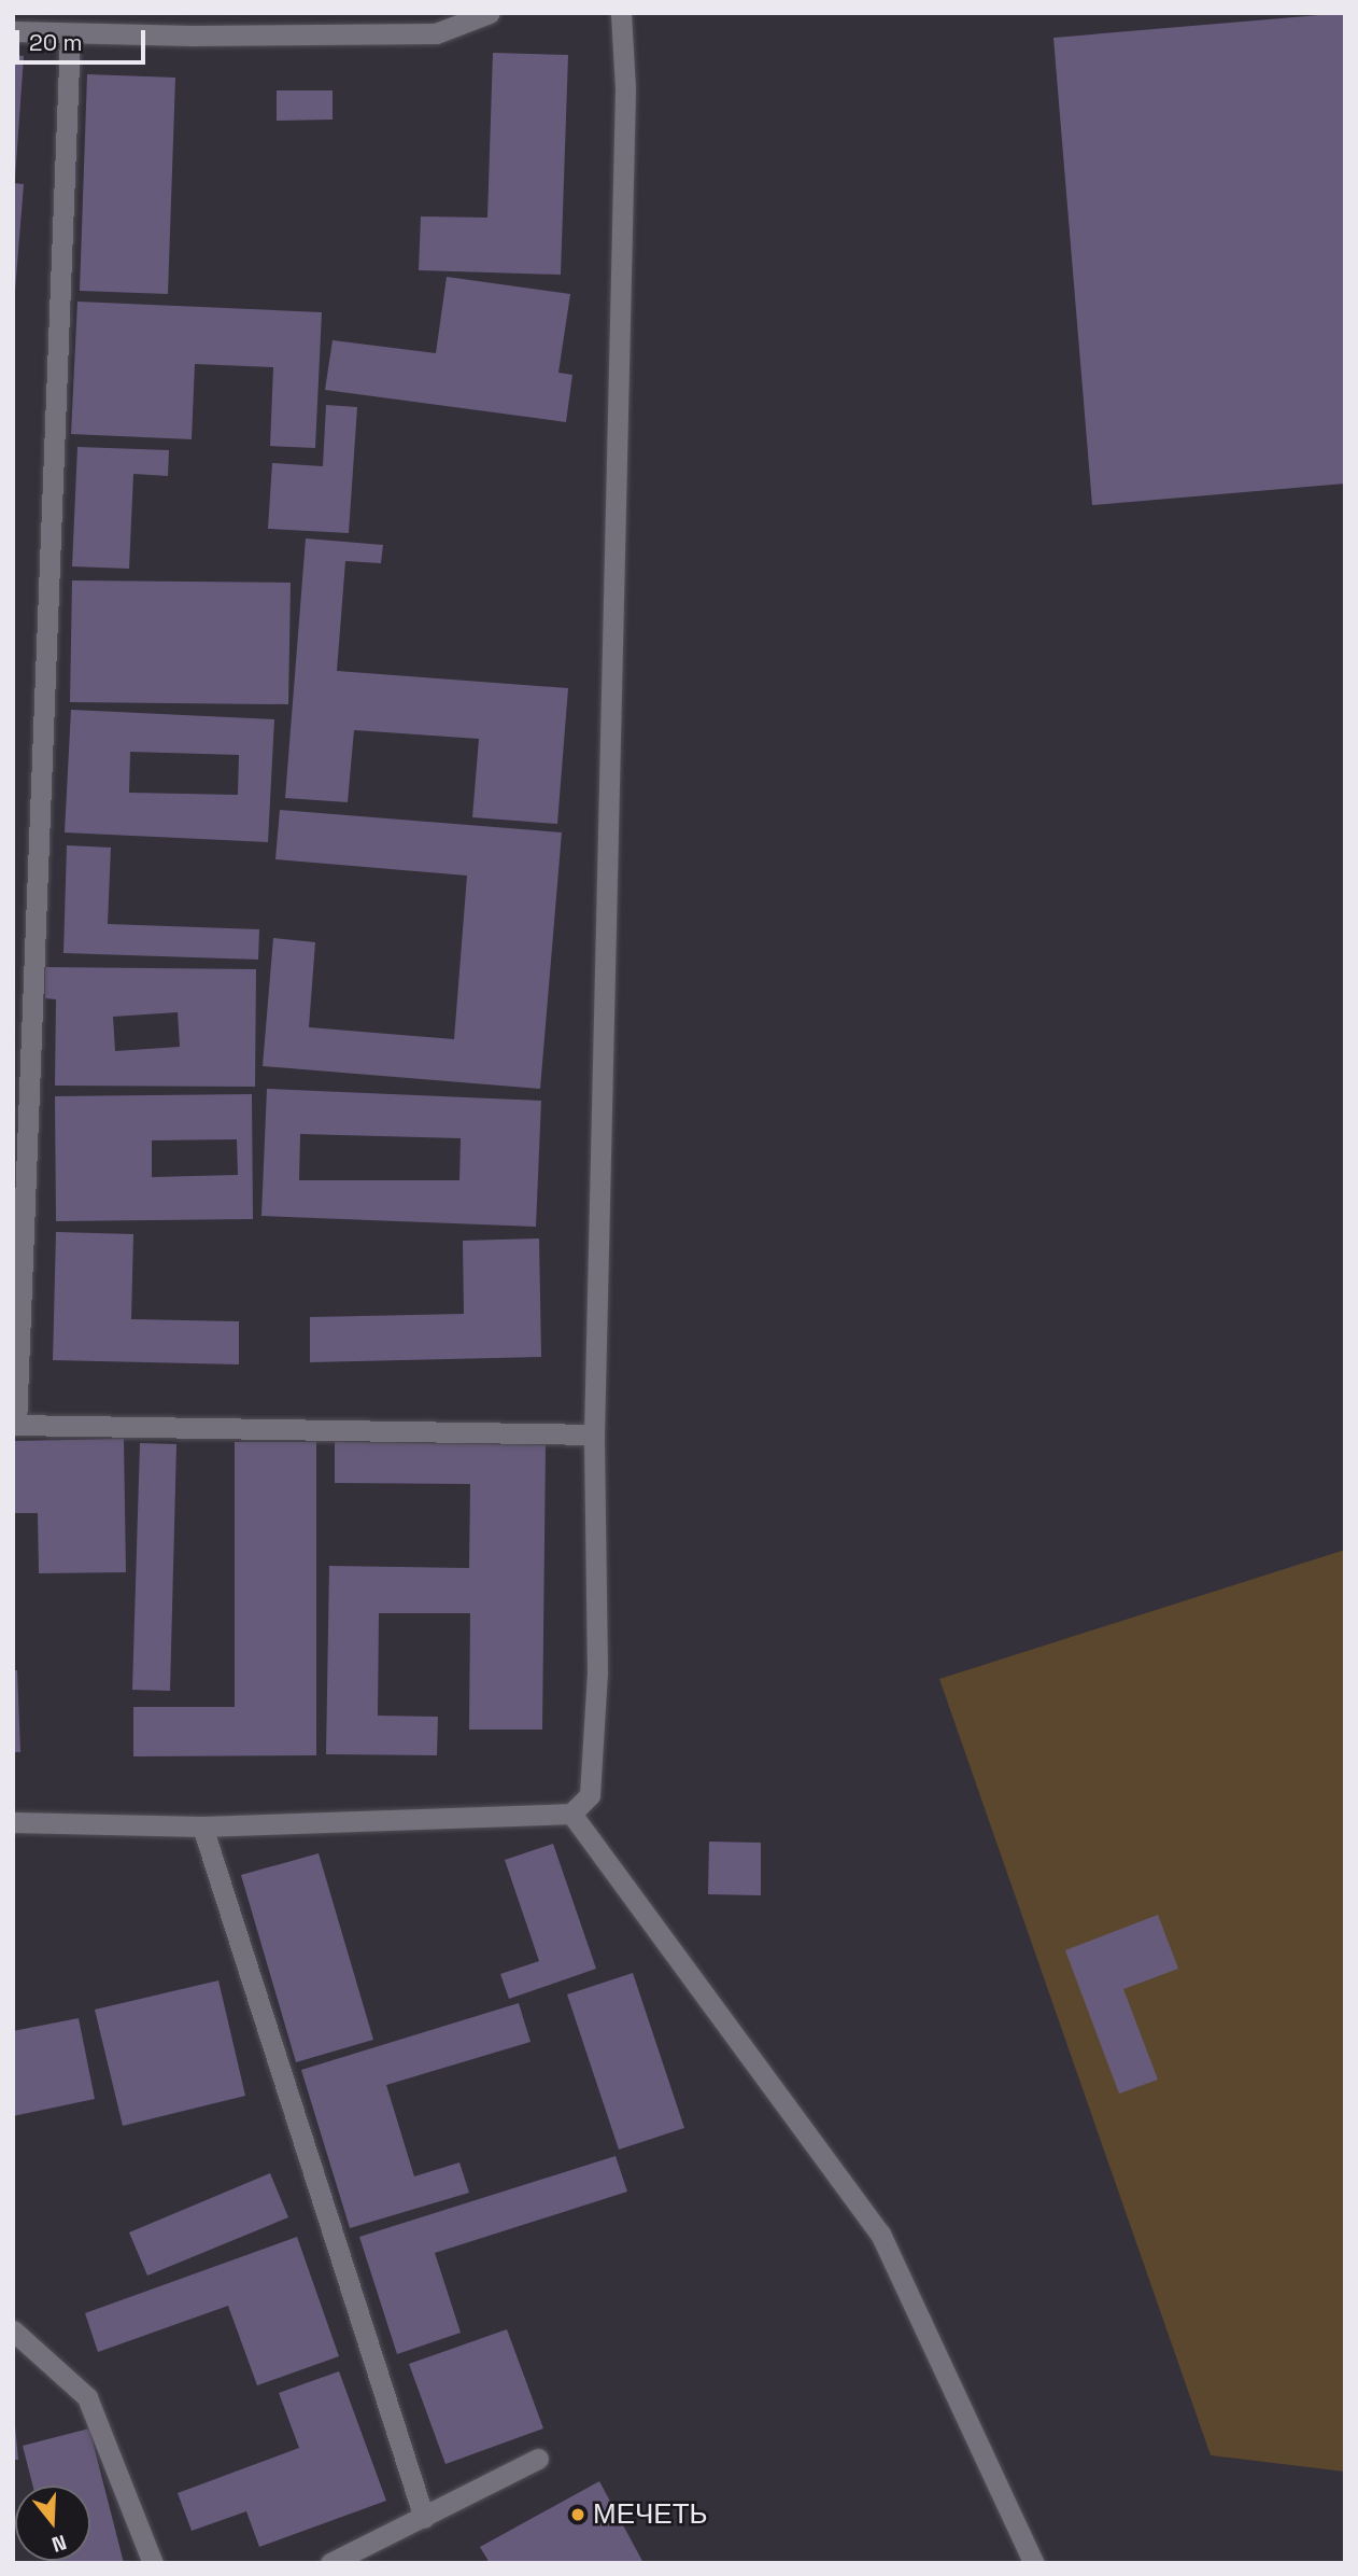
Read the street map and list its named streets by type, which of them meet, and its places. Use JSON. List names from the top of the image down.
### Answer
{
  "places": ["МЕЧЕТЬ"],
  "scale_bar": "20 m",
  "north": "bottom"
}
